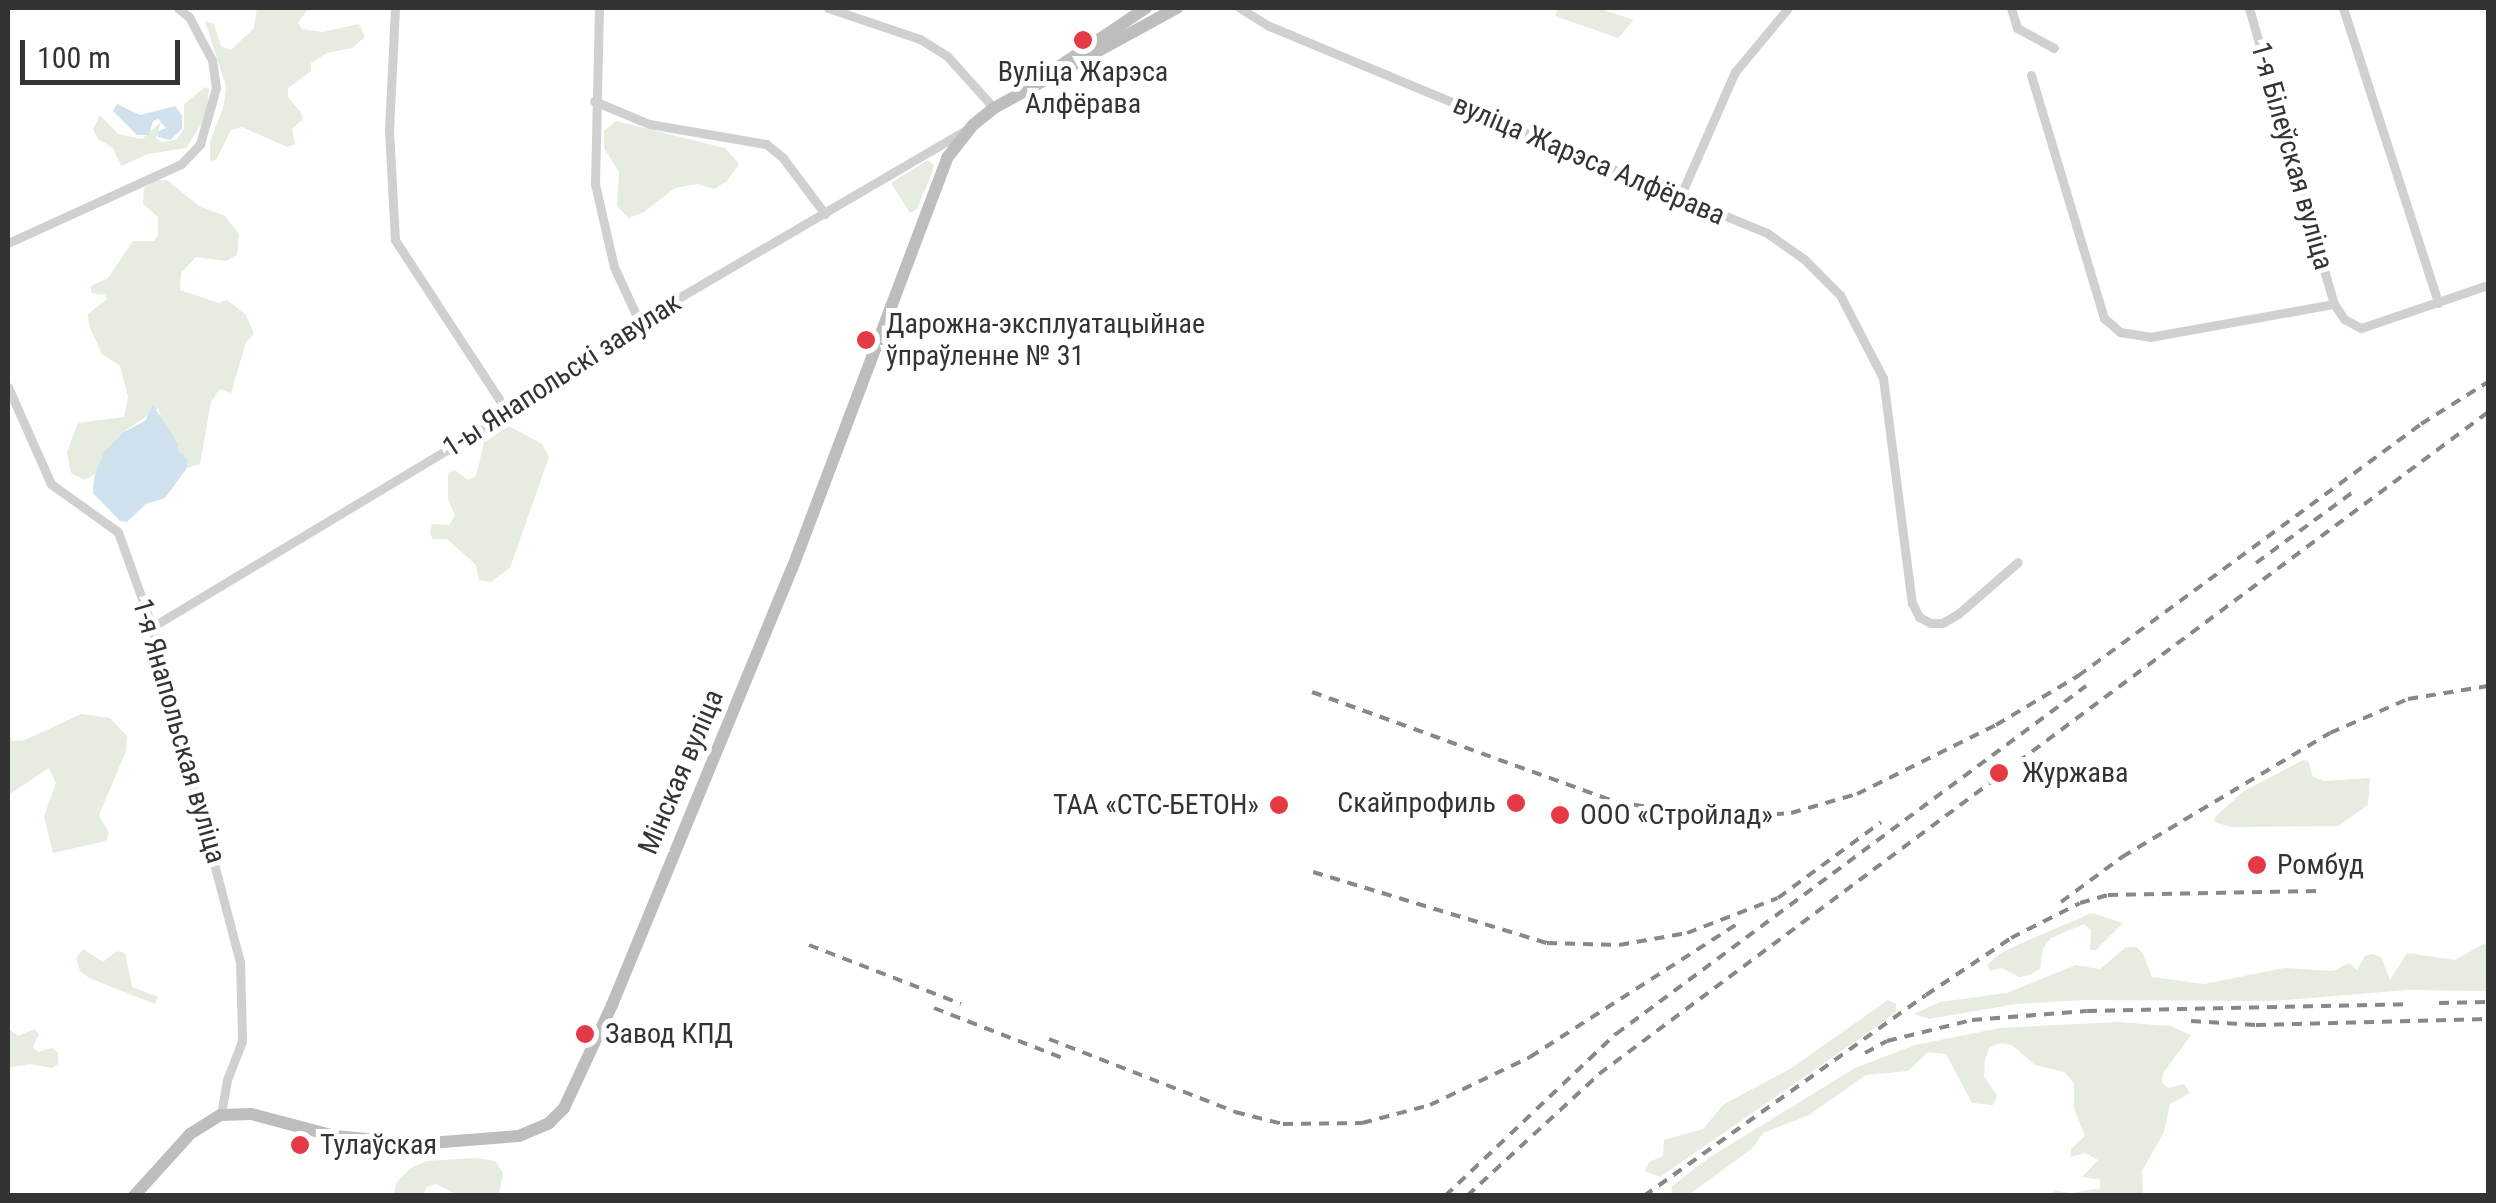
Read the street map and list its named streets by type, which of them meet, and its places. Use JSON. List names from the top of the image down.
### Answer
{
  "streets": {
    "main road": ["Мінская вуліца"],
    "street": [
      "1-я Білеўская вуліца",
      "вуліца Жарэса Алфёрава",
      "1-ы Янапольскі завулак",
      "1-я Янапольская вуліца"
    ]
  },
  "crossings": [
    ["1-ы Янапольскі завулак", "1-я Янапольская вуліца"],
    ["1-ы Янапольскі завулак", "Мінская вуліца"],
    ["1-я Янапольская вуліца", "Мінская вуліца"]
  ],
  "places": [
    "Вуліца Жарэса Алфёрава",
    "Дарожна-эксплуатацыйнае ўпраўленне № 31",
    "Журжава",
    "Скайпрофиль",
    "ТАА «СТС-БЕТОН»",
    "ООО «Стройлад»",
    "Ромбуд",
    "Завод КПД",
    "Тулаўская"
  ],
  "scale_bar": "100 m"
}
